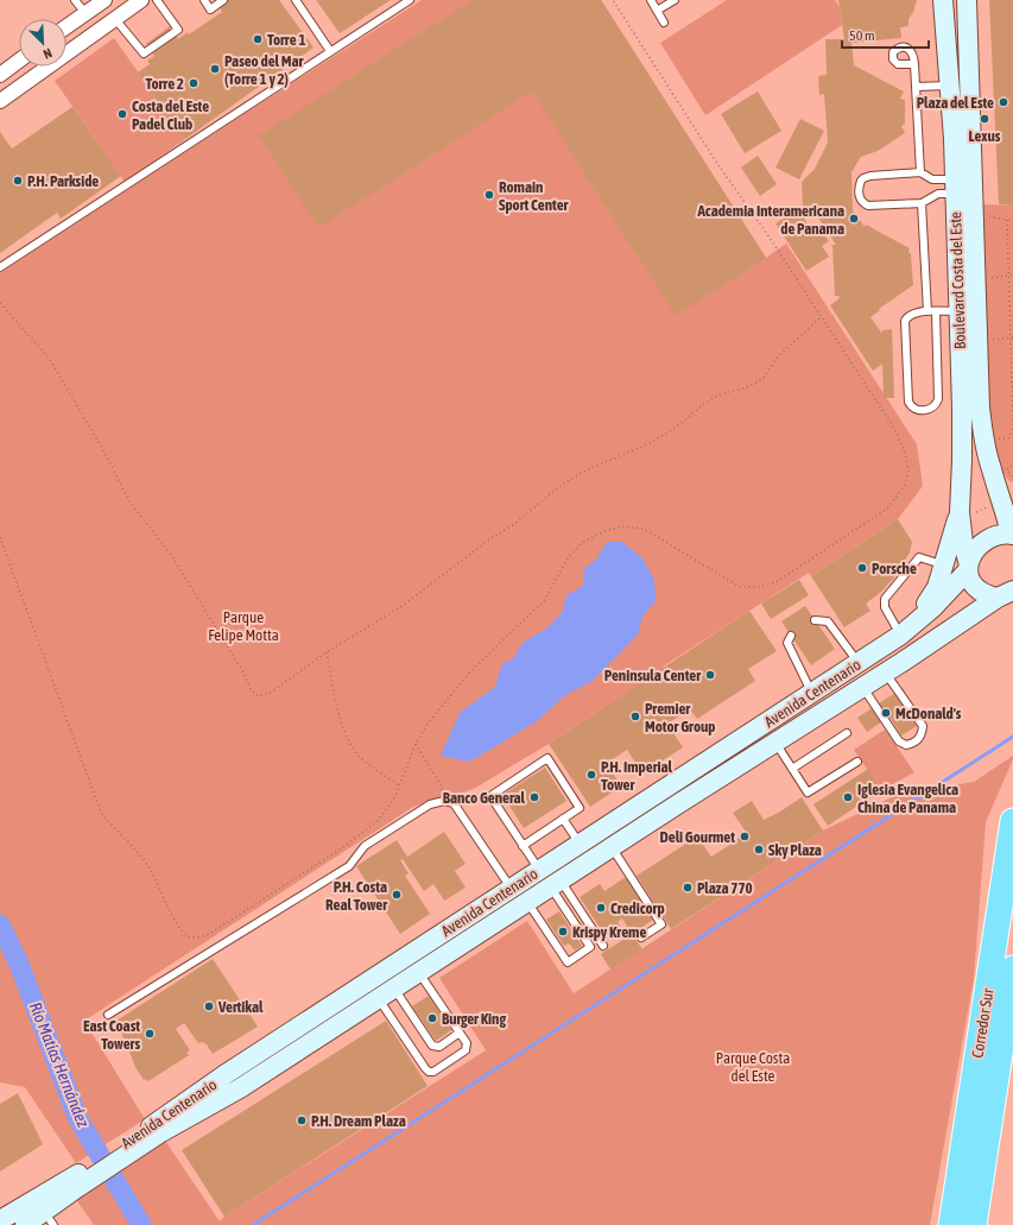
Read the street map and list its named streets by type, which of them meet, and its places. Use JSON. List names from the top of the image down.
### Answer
{
  "streets": {
    "highway": ["Corredor Sur"],
    "main road": ["Boulevard Costa del Este", "Avenida Centenario"]
  },
  "crossings": [
    ["Boulevard Costa del Este", "Avenida Centenario"]
  ],
  "water": ["Río Matías Hernández"],
  "parks": ["Parque Felipe Motta", "Parque Costa del Este"],
  "places": [
    "Torre 1",
    "Paseo del Mar (Torre 1 y 2)",
    "Torre 2",
    "Plaza del Este",
    "Costa del Este Padel Club",
    "Lexus",
    "P.H. Parkside",
    "Romain Sport Center",
    "Academia Interamericana de Panama",
    "Porsche",
    "Peninsula Center",
    "McDonald's",
    "Premier Motor Group",
    "P.H. Imperial Tower",
    "Banco General",
    "Iglesia Evangelica China de Panama",
    "Deli Gourmet",
    "Sky Plaza",
    "Plaza 770",
    "P.H. Costa Real Tower",
    "Credicorp",
    "Krispy Kreme",
    "Vertikal",
    "Burger King",
    "East Coast Towers",
    "P.H. Dream Plaza"
  ],
  "scale_bar": "50 m",
  "north": "bottom right"
}
